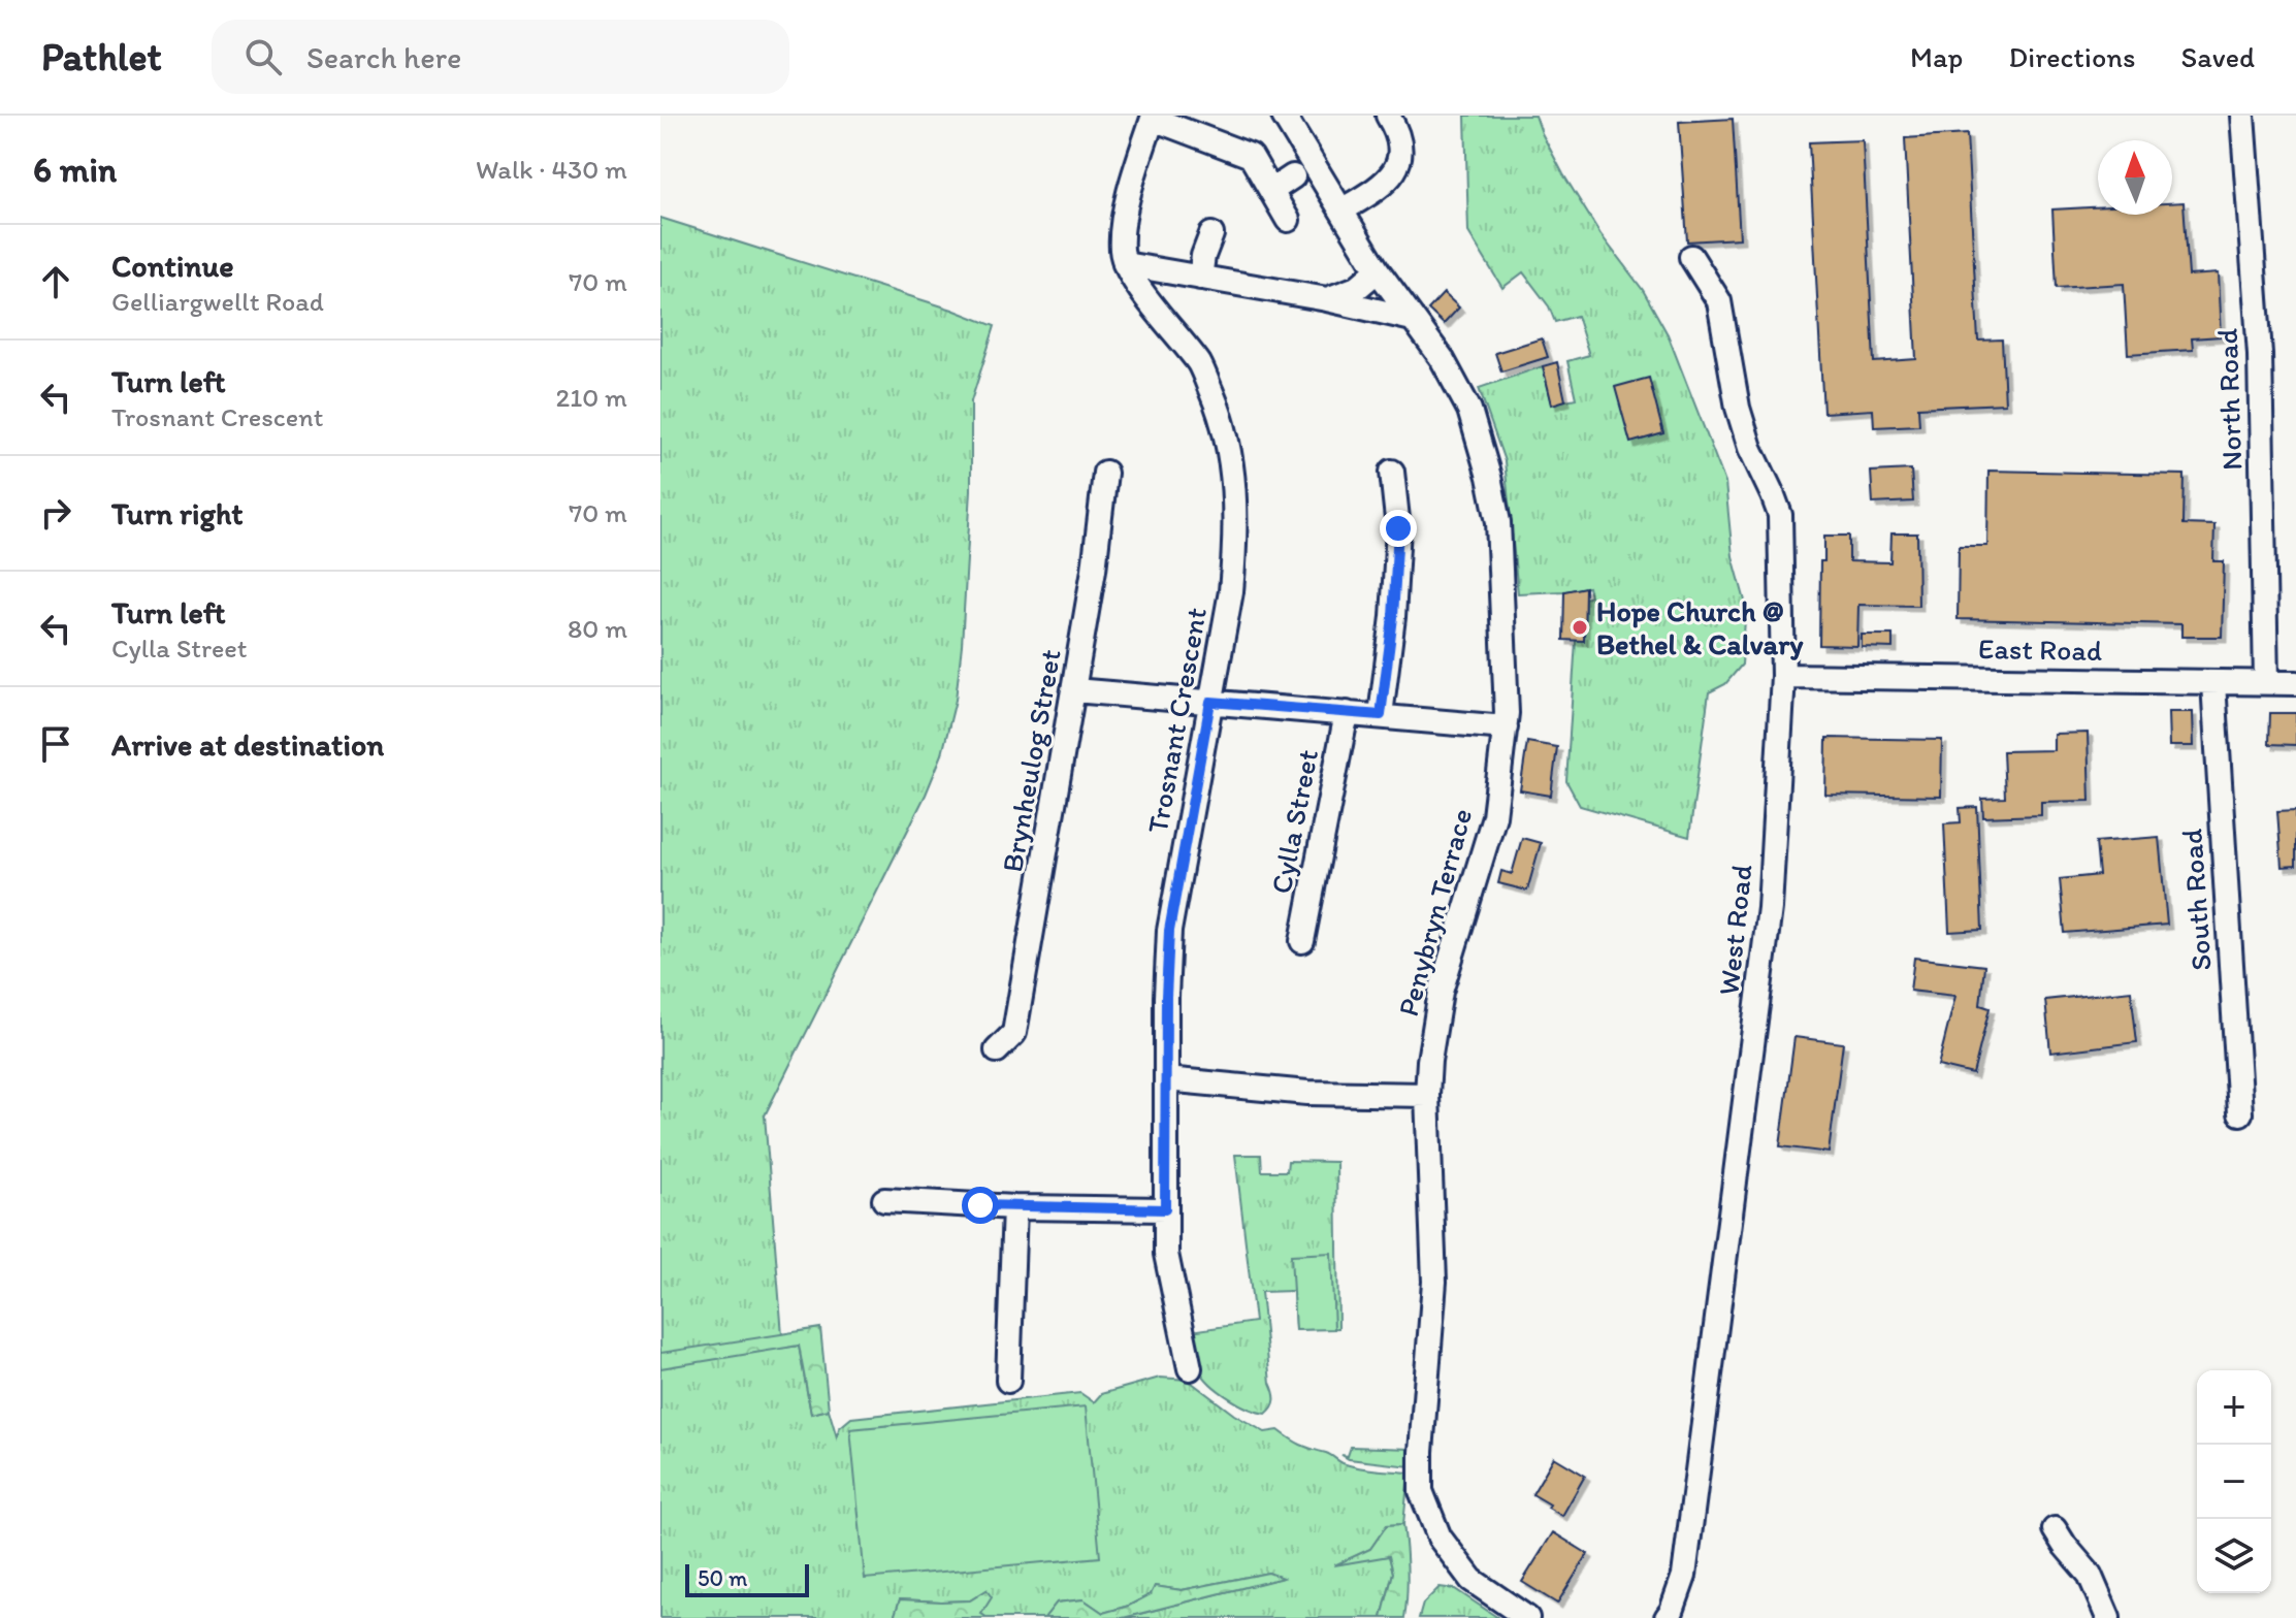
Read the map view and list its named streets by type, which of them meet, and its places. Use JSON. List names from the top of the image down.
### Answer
{
  "streets": {
    "street": [
      "North Road",
      "East Road",
      "Trosnant Crescent",
      "Brynheulog Street",
      "Cylla Street",
      "South Road",
      "Penybryn Terrace",
      "West Road"
    ]
  },
  "crossings": [
    ["North Road", "East Road"],
    ["East Road", "South Road"],
    ["East Road", "West Road"]
  ],
  "places": ["Hope Church @ Bethel & Calvary"],
  "scale_bar": "50 m",
  "north": "top",
  "page": {
    "header": "Pathlet",
    "search": "Search here",
    "nav": ["Map", "Directions", "Saved"],
    "heading": ["6 min", "Walk · 430 m"],
    "list": [
      ["Continue", "Gelliargwellt Road", "70 m"],
      ["Turn left", "Trosnant Crescent", "210 m"],
      ["Turn right", "70 m"],
      ["Turn left", "Cylla Street", "80 m"],
      "Arrive at destination"
    ],
    "map_buttons": ["+", "−"],
    "scale": "50 m"
  }
}
